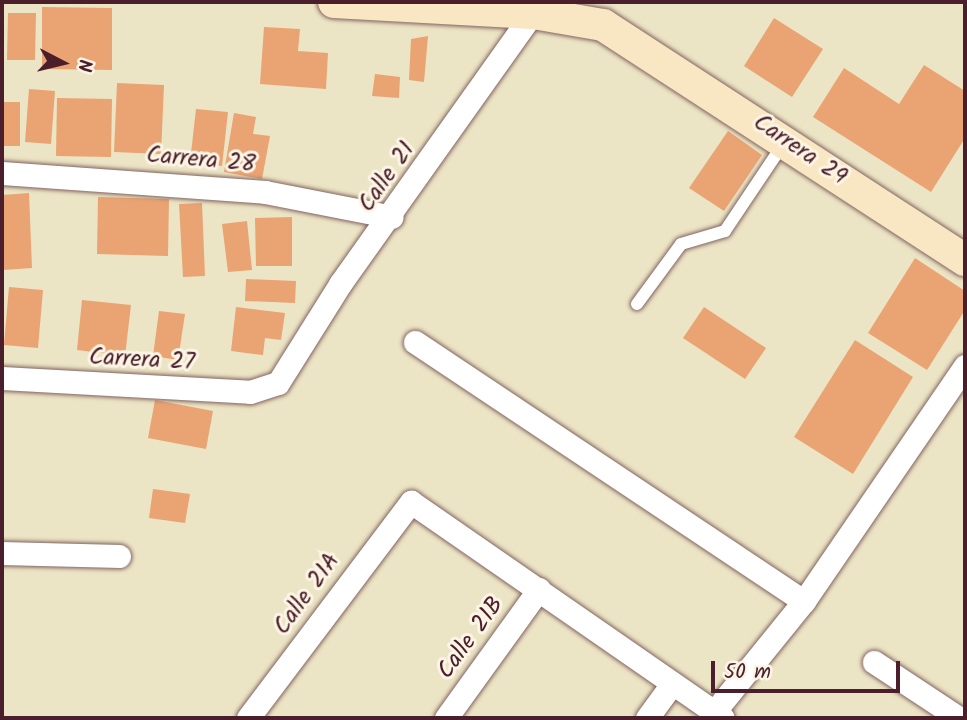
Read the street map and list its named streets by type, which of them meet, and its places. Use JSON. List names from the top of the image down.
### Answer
{
  "streets": {
    "street": [
      "Carrera 29",
      "Carrera 28",
      "Calle 21",
      "Carrera 27",
      "Calle 21A",
      "Calle 21B"
    ]
  },
  "crossings": [
    ["Carrera 29", "Calle 21"],
    ["Carrera 28", "Calle 21"],
    ["Calle 21", "Carrera 27"],
    ["Calle 21A", "Calle 21B"]
  ],
  "scale_bar": "50 m",
  "north": "right"
}
